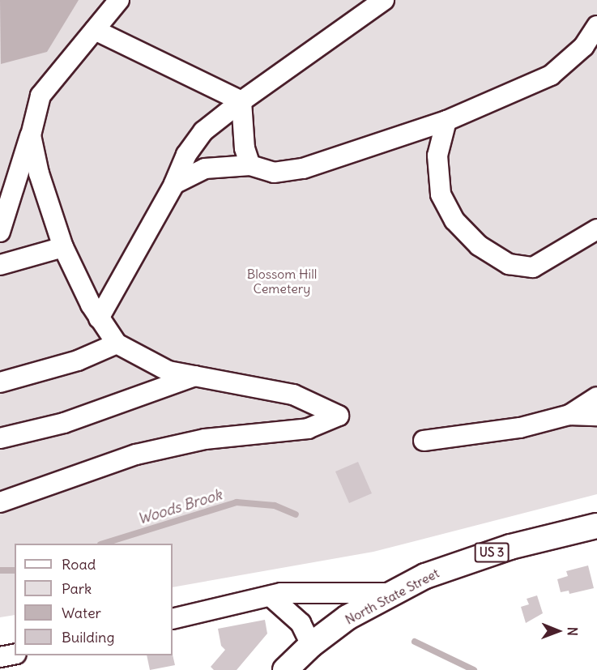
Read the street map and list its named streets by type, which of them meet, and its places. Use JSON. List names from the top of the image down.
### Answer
{
  "streets": {
    "main road": ["US 3", "North State Street"]
  },
  "water": ["Woods Brook"],
  "parks": ["Blossom Hill Cemetery"],
  "legend": [
    "Road",
    "Park",
    "Water",
    "Building"
  ],
  "north": "right"
}
